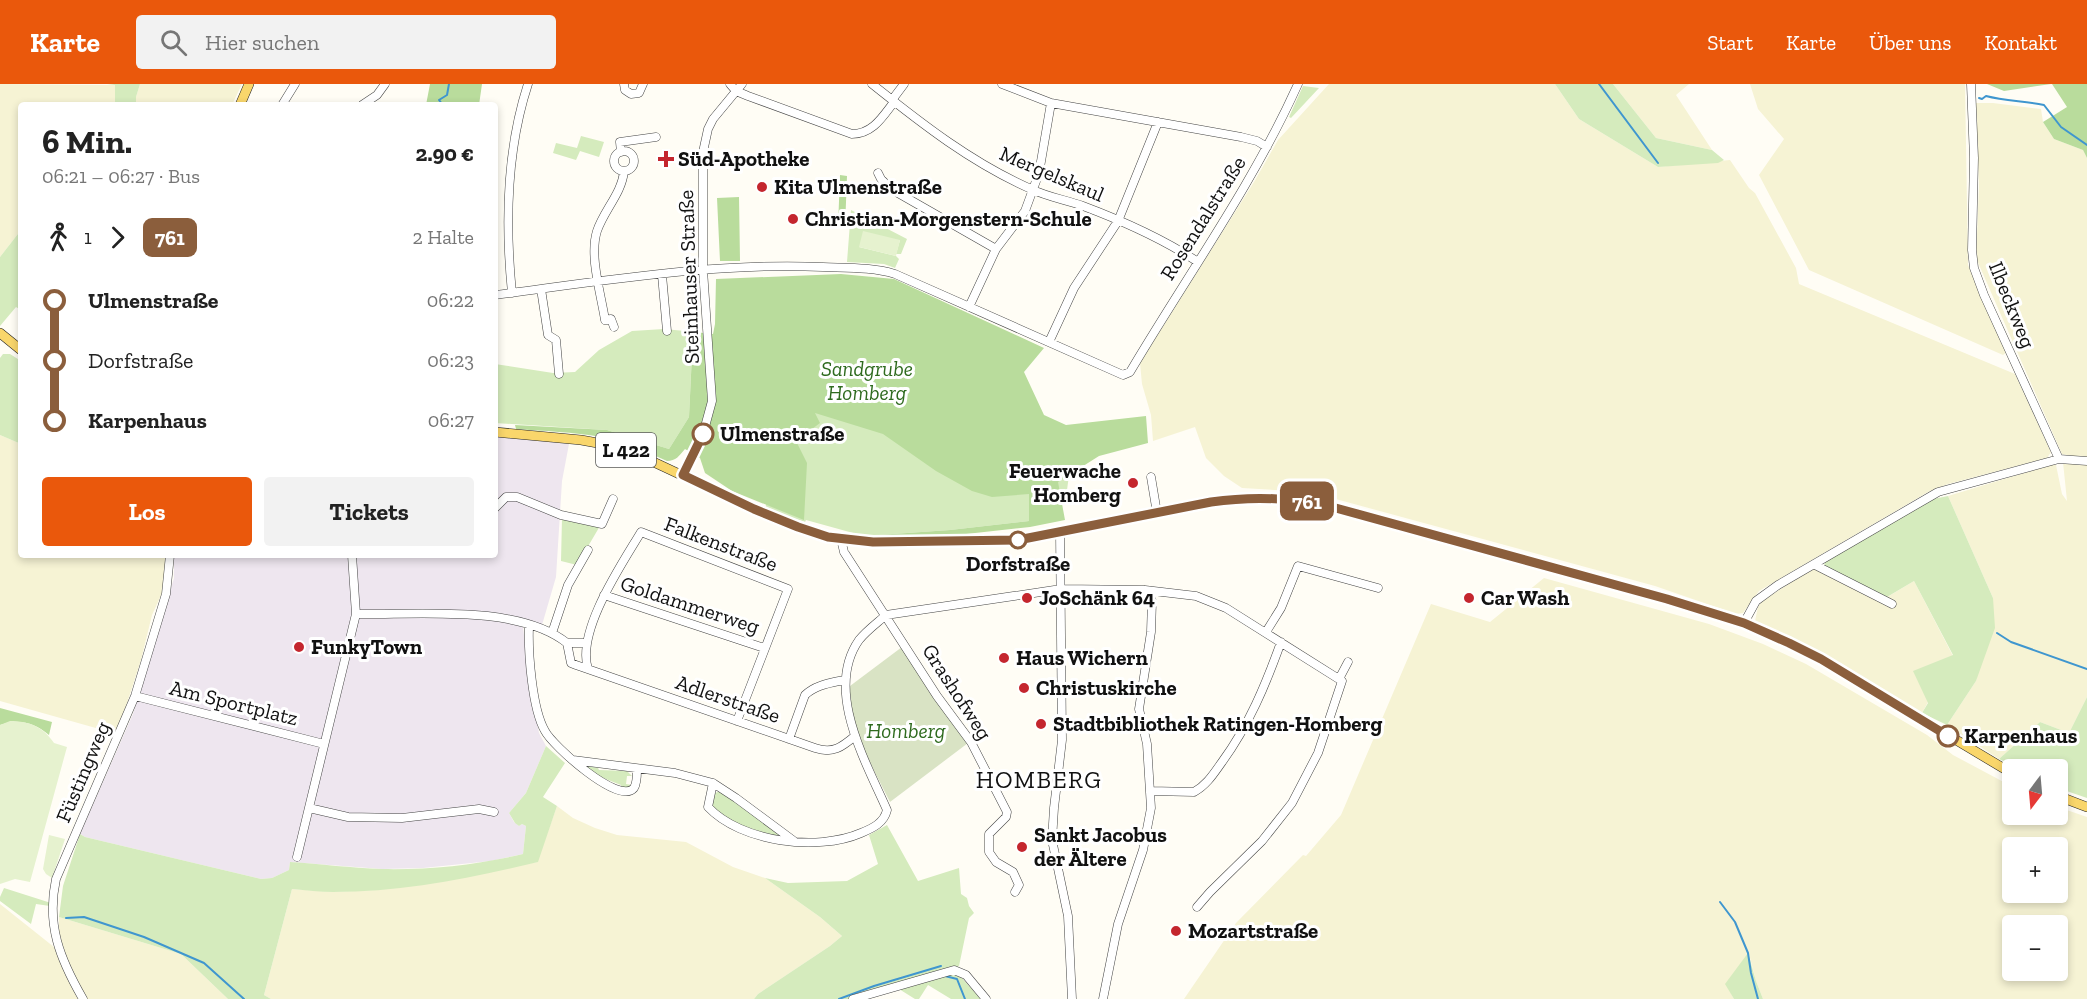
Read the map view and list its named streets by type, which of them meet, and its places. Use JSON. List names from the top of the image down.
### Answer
{
  "streets": {
    "main road": ["L 422"],
    "street": [
      "Mergelskaul",
      "Rosendalstraße",
      "Steinhauser Straße",
      "Ilbeckweg",
      "Falkenstraße",
      "Goldammerweg",
      "Grashofweg",
      "Adlerstraße",
      "Am Sportplatz",
      "Füstingweg"
    ]
  },
  "crossings": [
    ["Mergelskaul", "Rosendalstraße"],
    ["Steinhauser Straße", "L 422"],
    ["L 422", "Grashofweg"],
    ["Falkenstraße", "Goldammerweg"],
    ["Am Sportplatz", "Füstingweg"]
  ],
  "districts": ["HOMBERG"],
  "parks": ["Sandgrube Homberg", "Homberg"],
  "places": {
    "health": ["Süd-Apotheke"],
    "other": [
      "Kita Ulmenstraße",
      "Christian-Morgenstern-Schule",
      "Ulmenstraße",
      "Feuerwache Homberg",
      "Dorfstraße",
      "JoSchänk 64",
      "Car Wash",
      "FunkyTown",
      "Haus Wichern",
      "Christuskirche",
      "Stadtbibliothek Ratingen-Homberg",
      "Karpenhaus",
      "Sankt Jacobus der Ältere",
      "Mozartstraße"
    ]
  },
  "lines": ["bus line 761"],
  "north": "bottom",
  "page": {
    "header": "Karte",
    "search": "Hier suchen",
    "nav": [
      "Start",
      "Karte",
      "Über uns",
      "Kontakt"
    ],
    "on_map": "761",
    "heading": ["6 Min.", "06:21 – 06:27 · Bus", "2.90 €"],
    "legs": ["1", "761", "2 Halte"],
    "list": [
      {
        "name": "Ulmenstraße",
        "value": "06:22"
      },
      {
        "name": "Dorfstraße",
        "value": "06:23"
      },
      {
        "name": "Karpenhaus",
        "value": "06:27"
      }
    ],
    "buttons": ["Los", "Tickets"],
    "map_buttons": ["+", "−"]
  }
}
